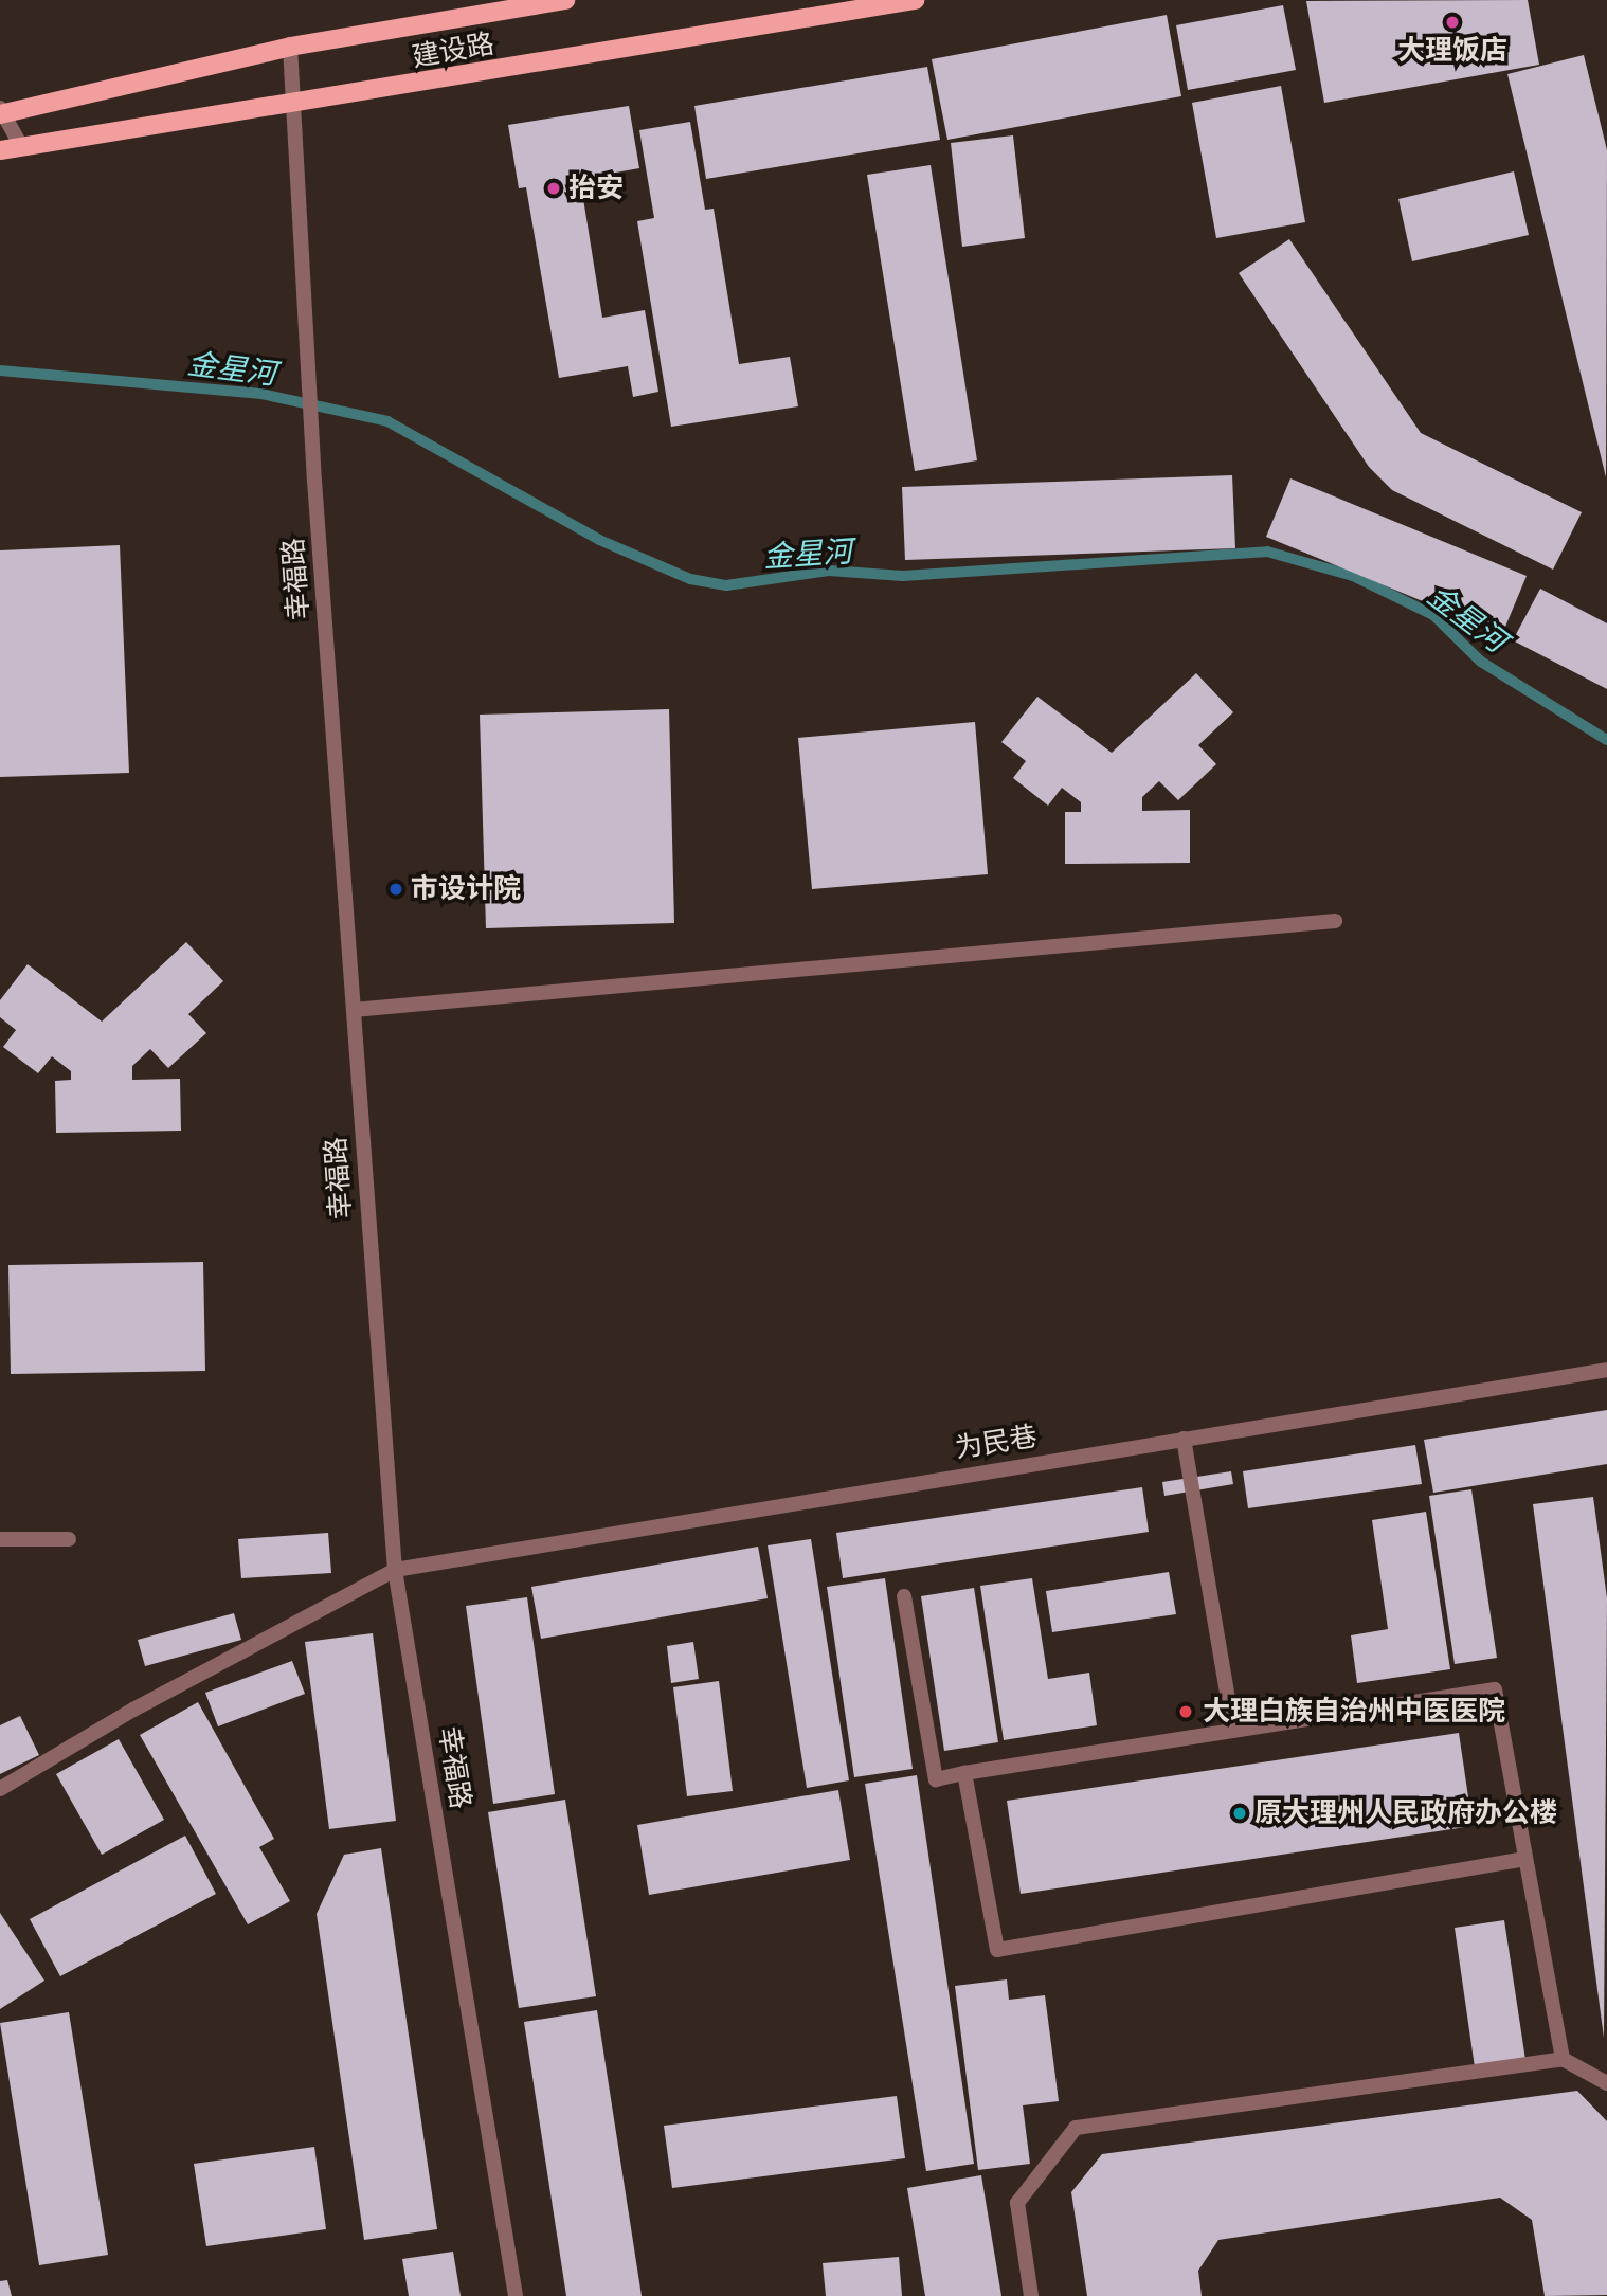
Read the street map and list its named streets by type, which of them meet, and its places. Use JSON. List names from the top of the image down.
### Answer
{
  "streets": {
    "main road": ["建设路"],
    "street": ["幸福路", "为民巷"]
  },
  "crossings": [
    ["建设路", "幸福路"],
    ["幸福路", "为民巷"]
  ],
  "water": ["金星河"],
  "places": [
    "大理饭店",
    "抬安",
    "市设计院",
    "大理白族自治州中医医院",
    "原大理州人民政府办公楼"
  ]
}
